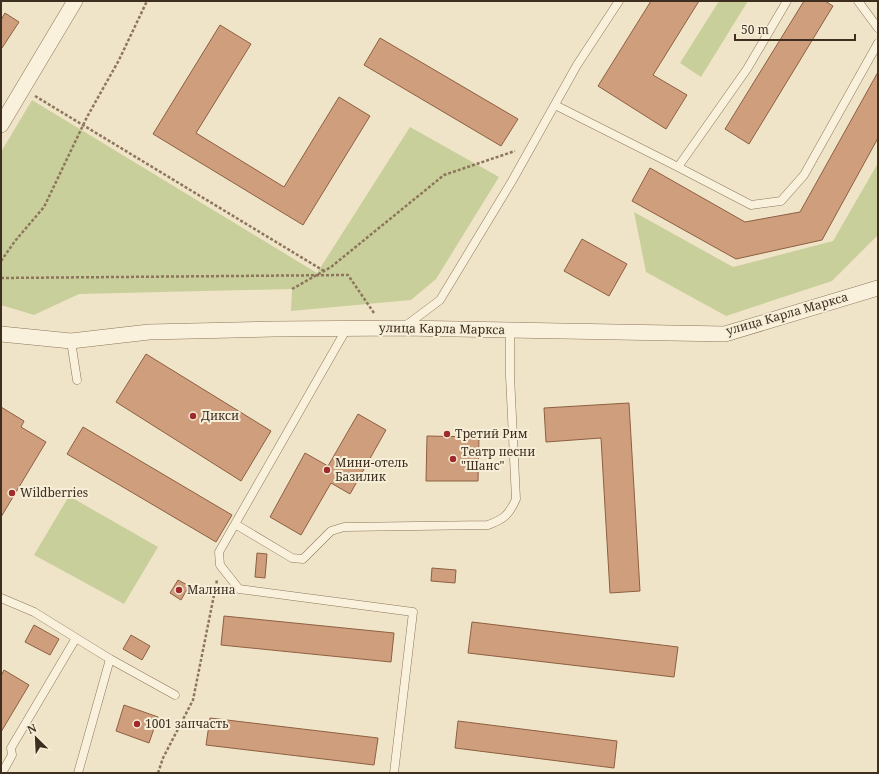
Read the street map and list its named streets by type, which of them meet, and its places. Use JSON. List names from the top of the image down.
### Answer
{
  "streets": {
    "street": ["улица Карла Маркса"]
  },
  "places": [
    "Дикси",
    "Третий Рим",
    "Театр песни \"Шанс\"",
    "Мини-отель Базилик",
    "Wildberries",
    "Малина",
    "1001 запчасть"
  ],
  "scale_bar": "50 m",
  "north": "top left"
}
